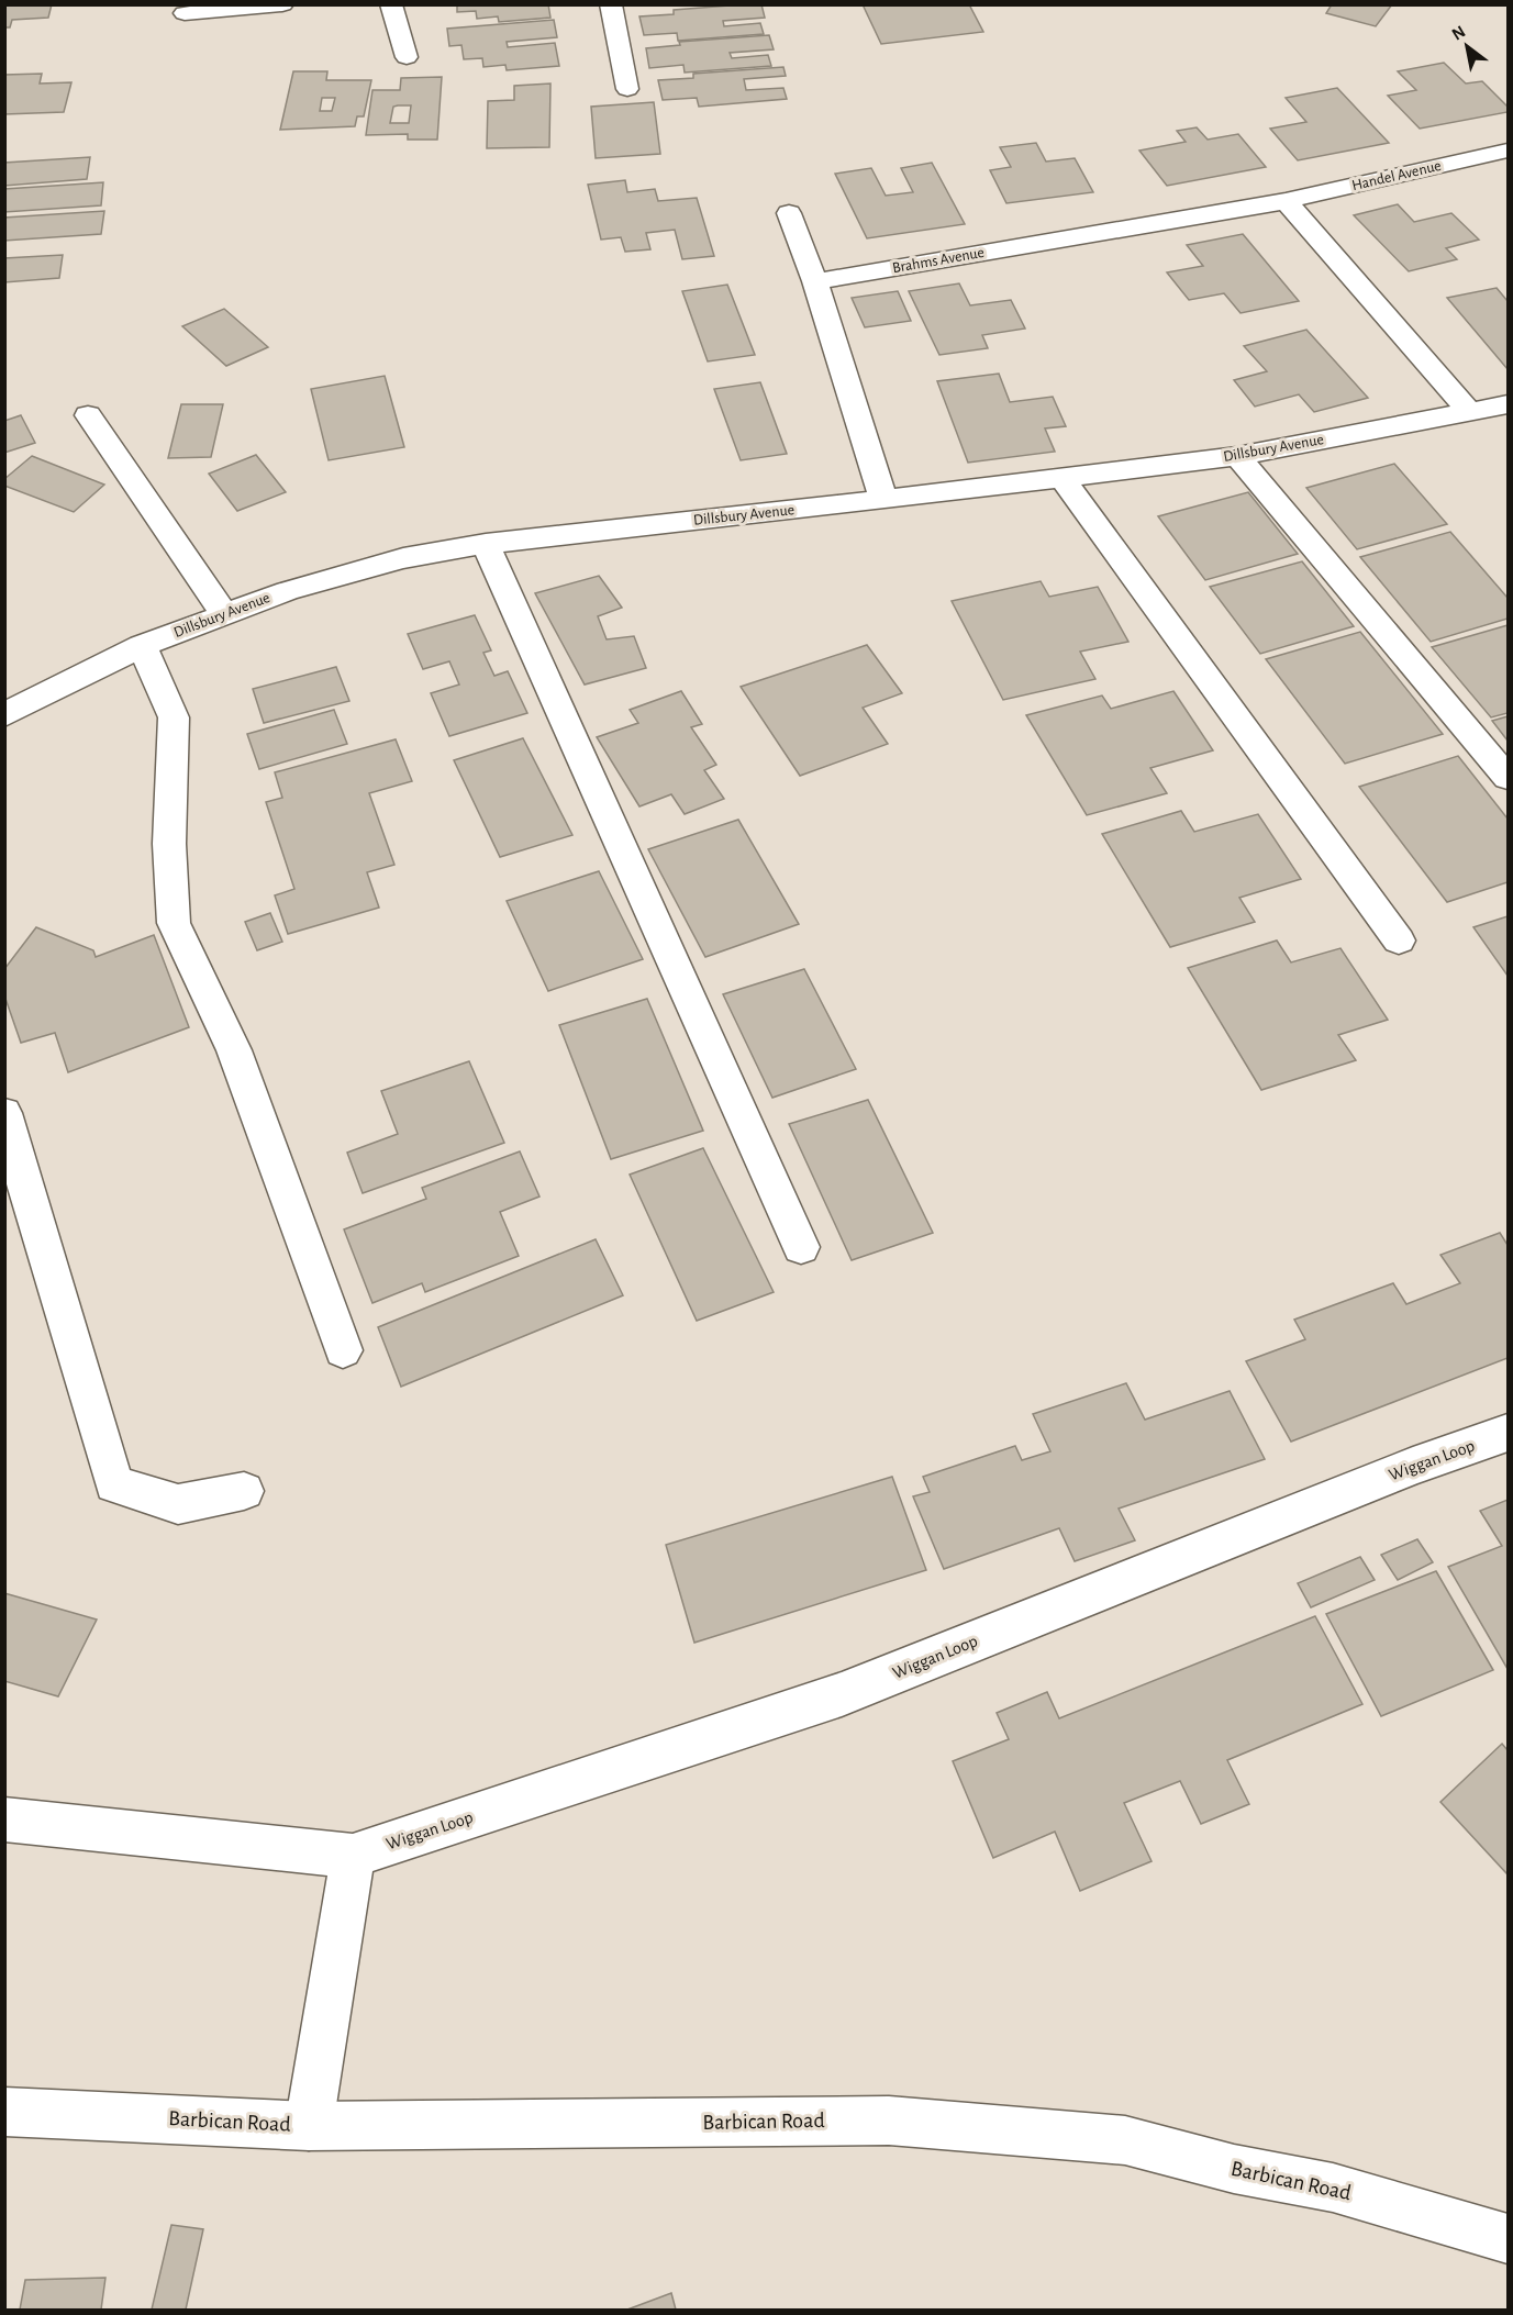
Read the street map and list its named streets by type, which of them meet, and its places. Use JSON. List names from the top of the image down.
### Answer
{
  "streets": {
    "street": [
      "Handel Avenue",
      "Brahms Avenue",
      "Dillsbury Avenue",
      "Wiggan Loop",
      "Barbican Road"
    ]
  },
  "crossings": [
    ["Handel Avenue", "Brahms Avenue"]
  ],
  "north": "top left"
}
